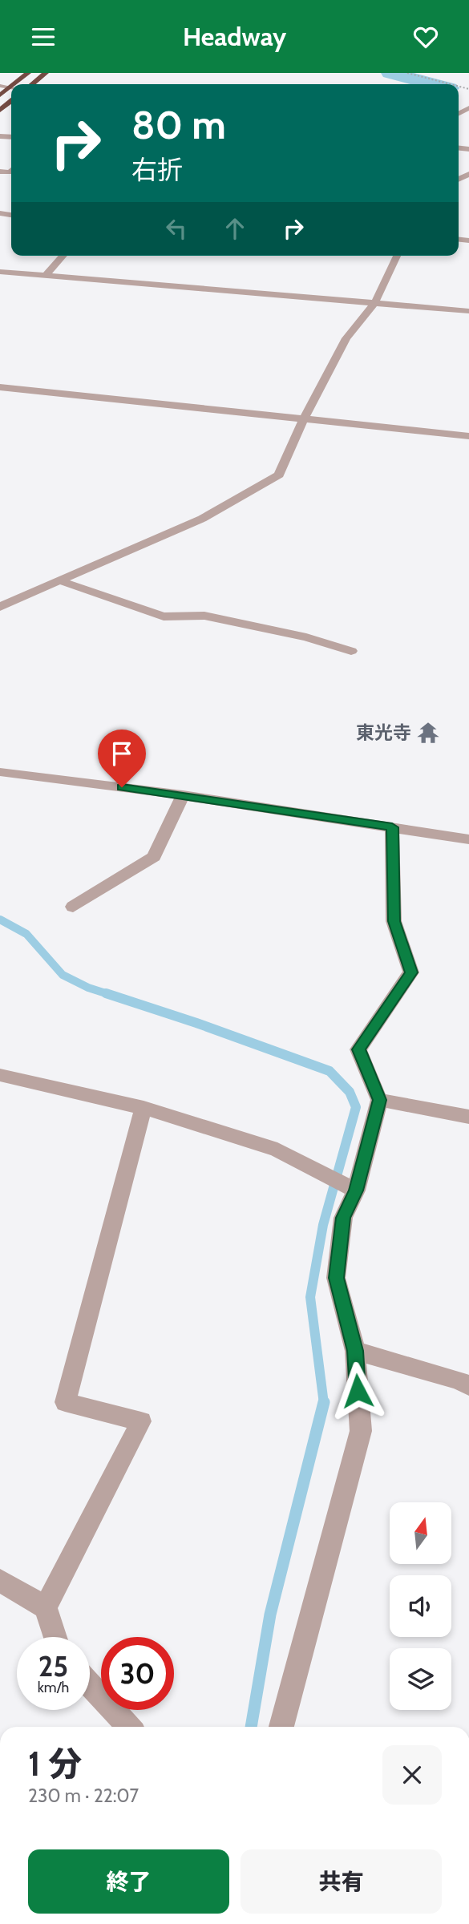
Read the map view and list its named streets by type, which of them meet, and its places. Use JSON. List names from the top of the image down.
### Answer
{
  "places": {
    "temple": ["東光寺"]
  },
  "north": "top",
  "page": {
    "header": "Headway",
    "turn": ["80 m", "右折"],
    "speed": "25 km/h",
    "limit": "30",
    "heading": ["1 分", "230 m · 22:07"],
    "buttons": ["終了", "共有"]
  }
}
